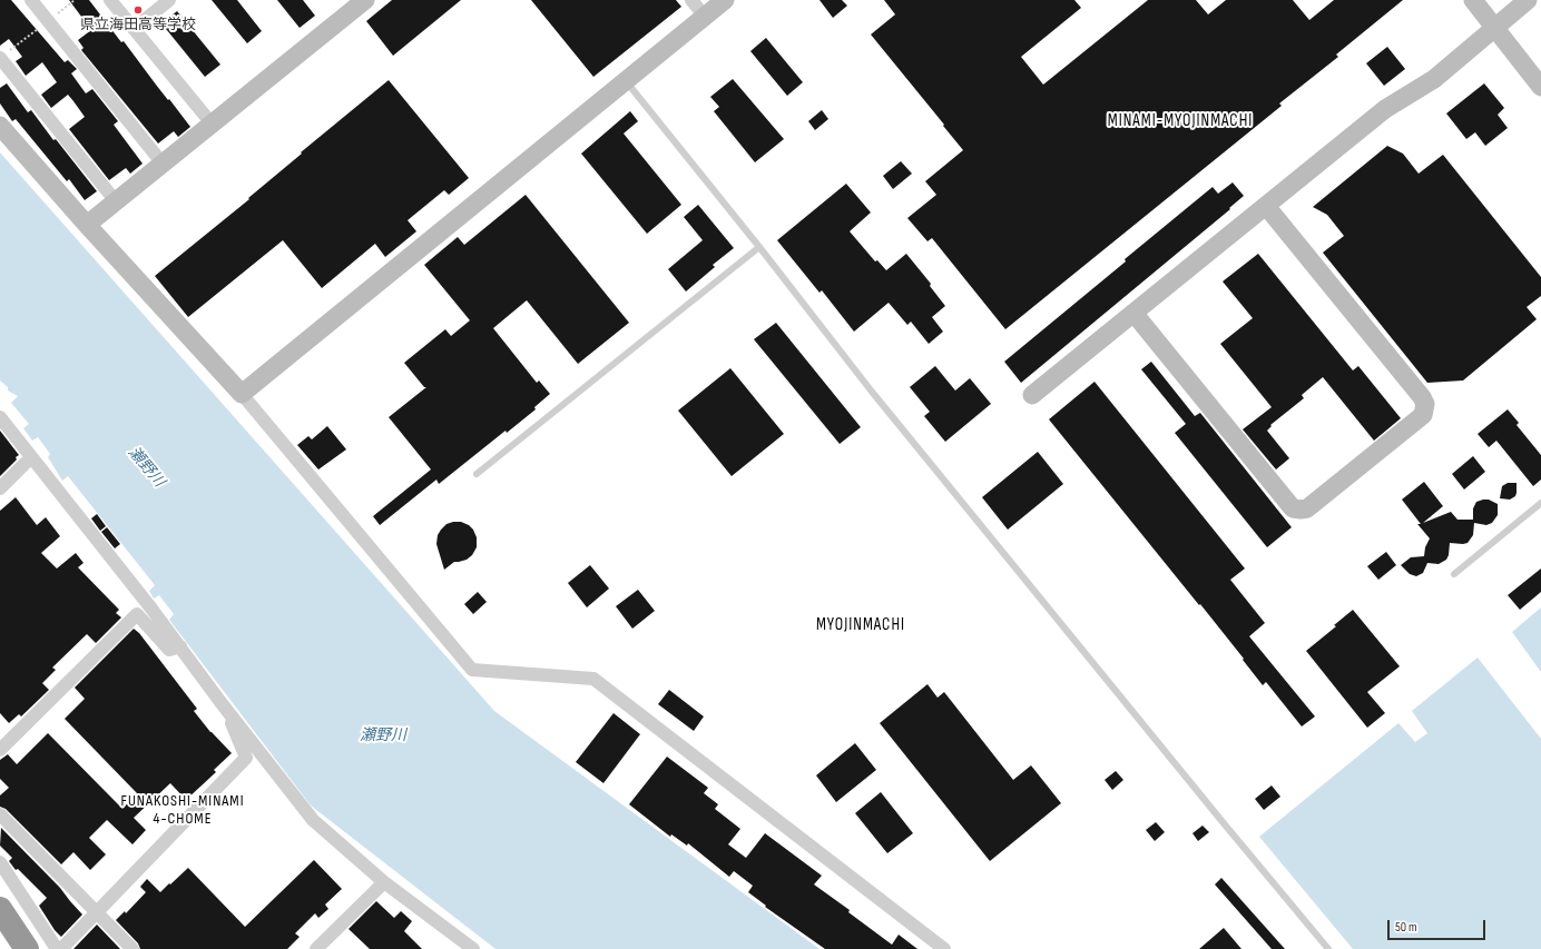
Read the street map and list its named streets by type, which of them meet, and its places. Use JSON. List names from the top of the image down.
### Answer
{
  "districts": ["MINAMI-MYOJINMACHI", "MYOJINMACHI", "FUNAKOSHI-MINAMI 4-CHOME"],
  "water": ["瀬野川"],
  "places": ["県立海田高等学校"],
  "scale_bar": "50 m"
}
